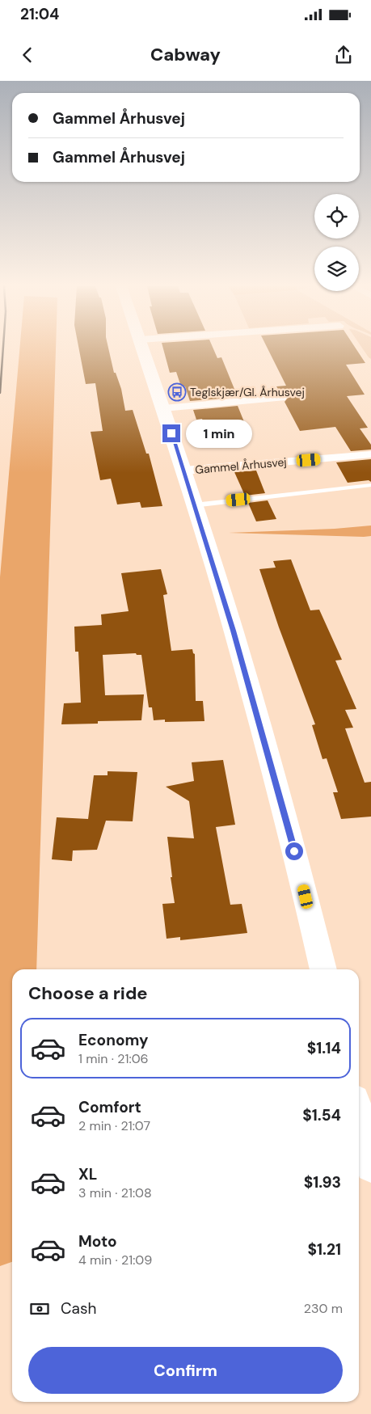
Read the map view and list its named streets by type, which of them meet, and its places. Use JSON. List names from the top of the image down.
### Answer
{
  "streets": {
    "street": ["Gammel Århusvej"]
  },
  "places": {
    "bus stop": ["Teglskjær/Gl. Århusvej"]
  },
  "page": {
    "status": "21:04",
    "header": "Cabway",
    "banner": ["Gammel Århusvej", "Gammel Århusvej"],
    "bubble": "1 min",
    "heading": "Choose a ride",
    "list": [
      {
        "name": "Economy",
        "note": "1 min · 21:06",
        "value": "$1.14"
      },
      {
        "name": "Comfort",
        "note": "2 min · 21:07",
        "value": "$1.54"
      },
      {
        "name": "XL",
        "note": "3 min · 21:08",
        "value": "$1.93"
      },
      {
        "name": "Moto",
        "note": "4 min · 21:09",
        "value": "$1.21"
      }
    ],
    "pay": ["Cash", "230 m"],
    "buttons": "Confirm"
  }
}
